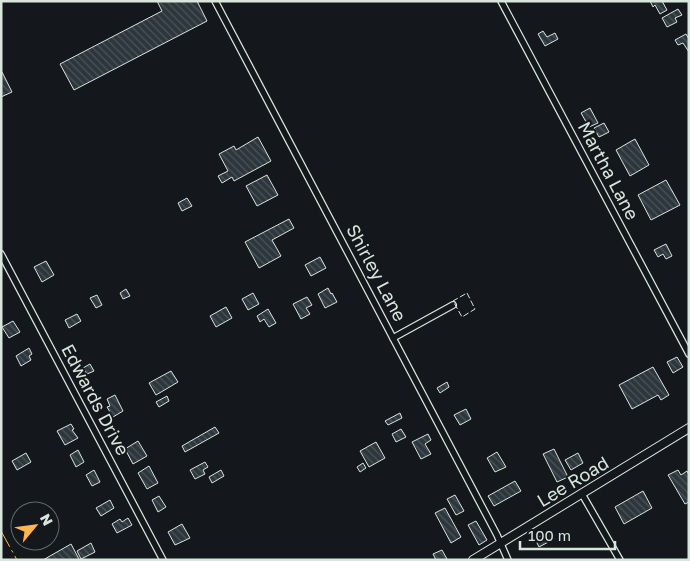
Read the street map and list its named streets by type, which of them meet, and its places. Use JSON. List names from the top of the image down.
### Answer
{
  "streets": {
    "main road": ["Lee Road"],
    "street": ["Martha Lane", "Shirley Lane", "Edwards Drive"]
  },
  "crossings": [
    ["Shirley Lane", "Lee Road"]
  ],
  "scale_bar": "100 m",
  "north": "top right"
}
